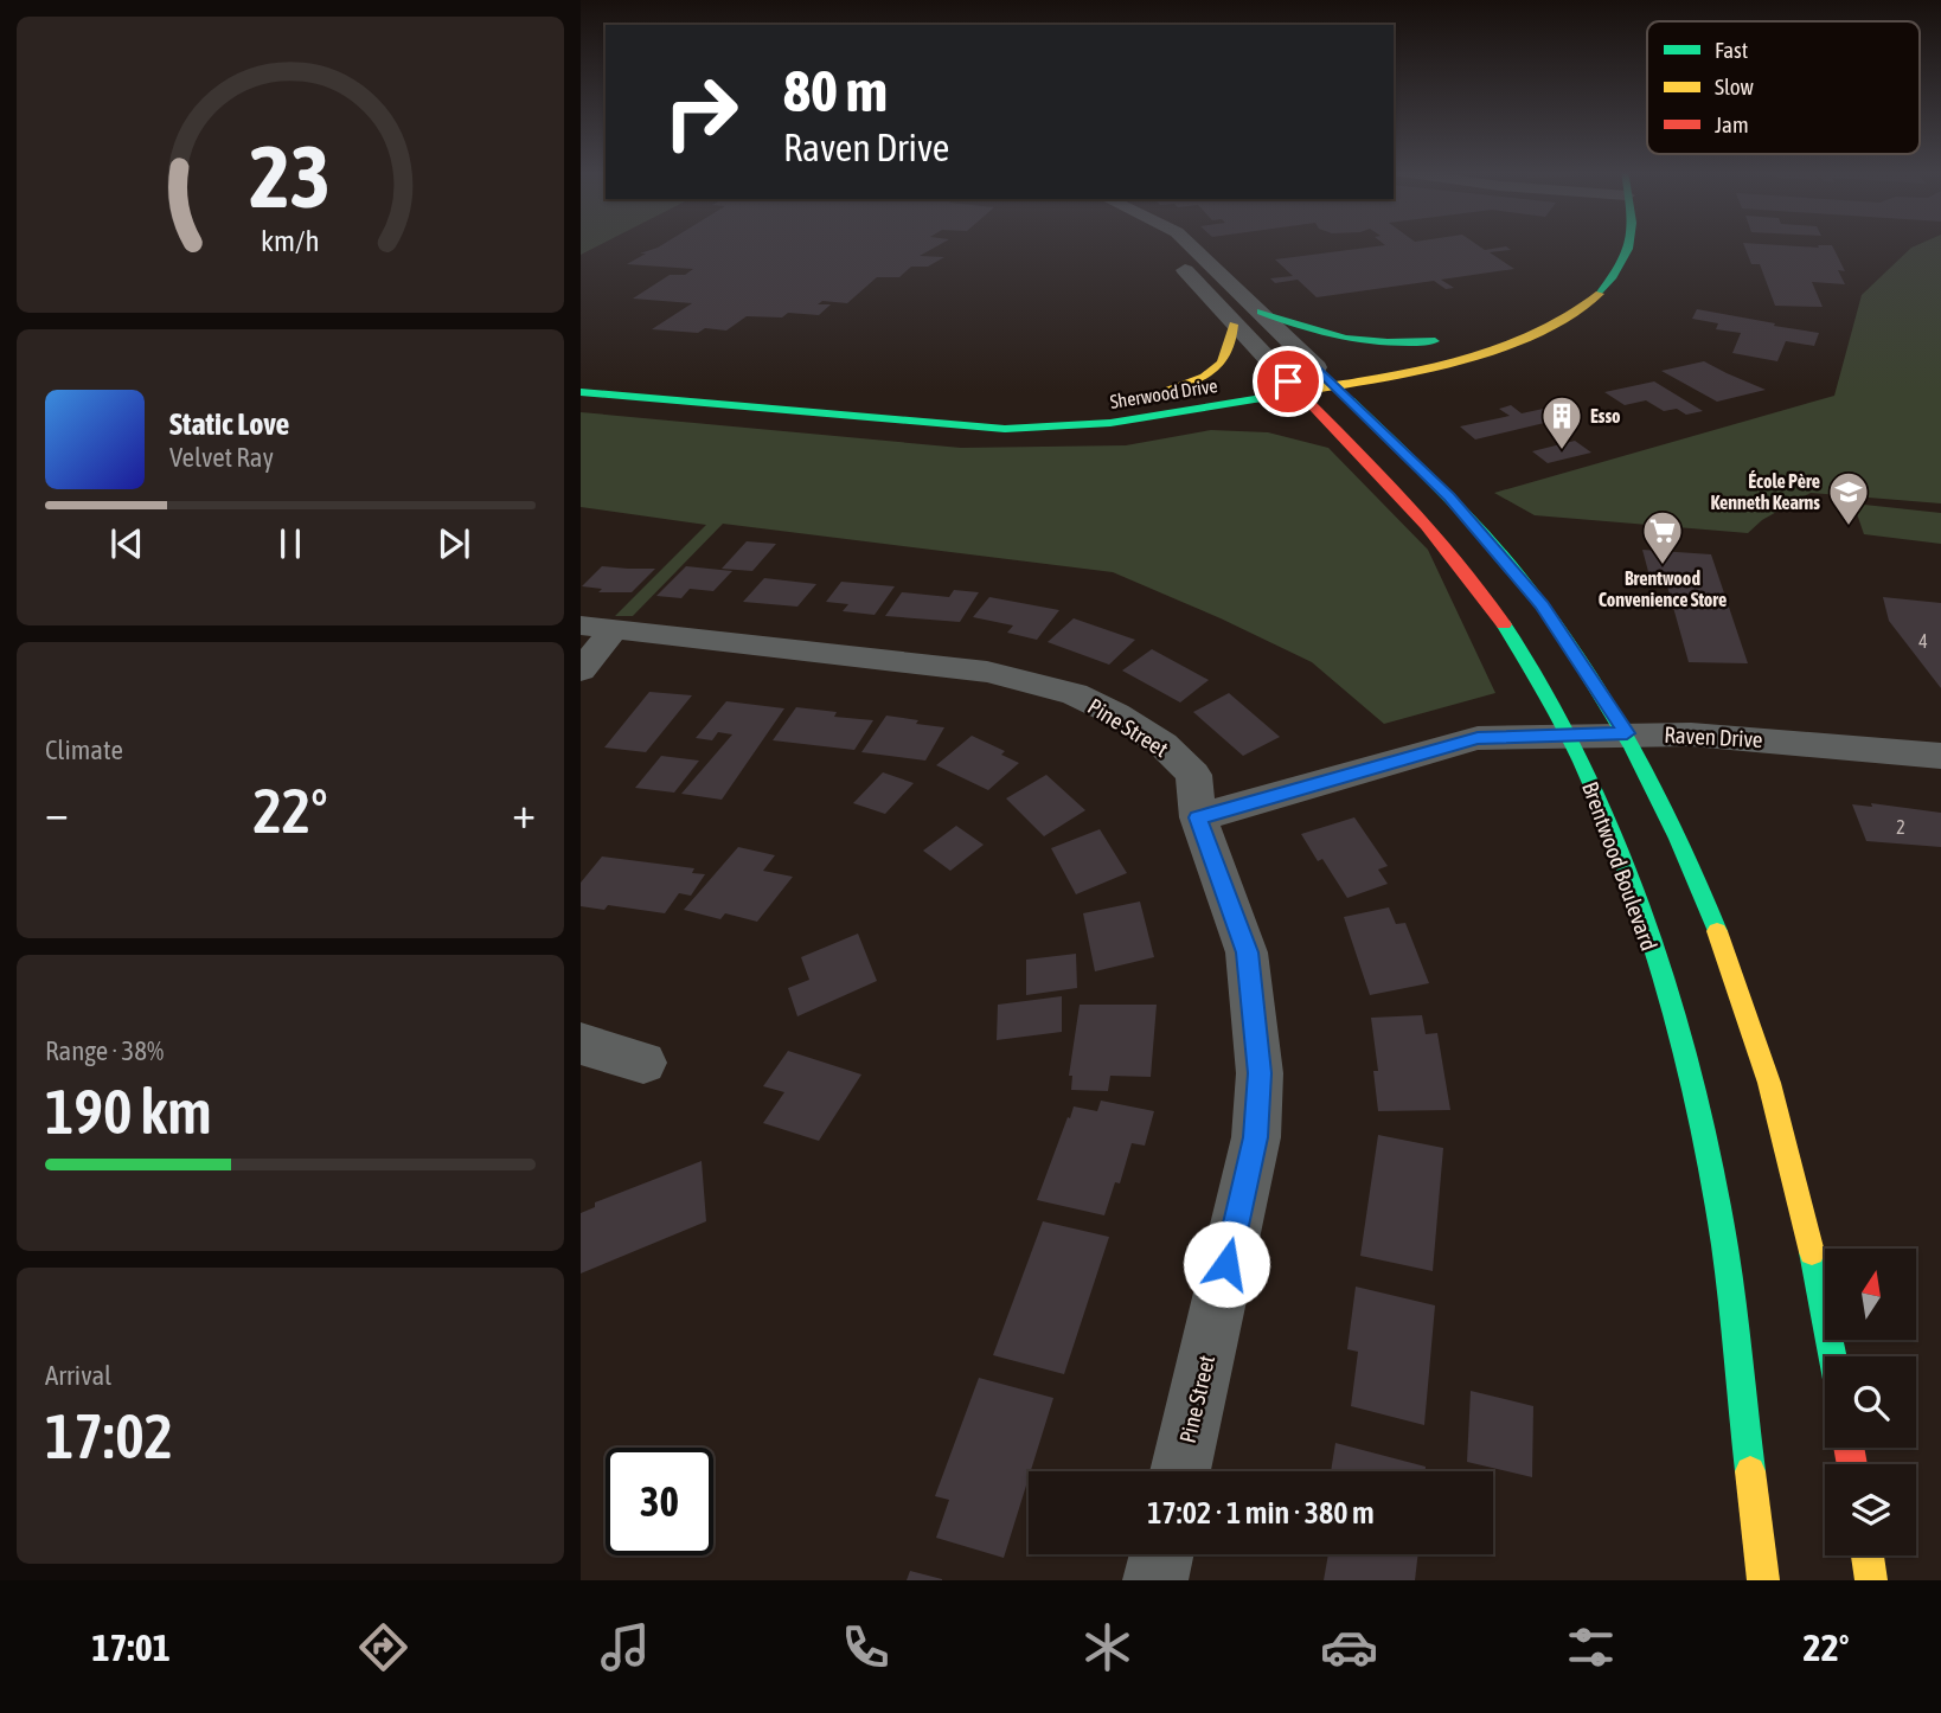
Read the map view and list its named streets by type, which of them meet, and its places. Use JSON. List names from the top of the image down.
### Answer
{
  "streets": {
    "main road": ["Sherwood Drive", "Brentwood Boulevard"],
    "street": ["Pine Street", "Raven Drive"]
  },
  "crossings": [
    ["Sherwood Drive", "Brentwood Boulevard"],
    ["Pine Street", "Raven Drive"],
    ["Raven Drive", "Brentwood Boulevard"]
  ],
  "places": {
    "building": ["Esso"],
    "school or university": ["École Père Kenneth Kearns"],
    "supermarket": ["Brentwood Convenience Store"]
  },
  "house_numbers": ["4", "2"],
  "legend": ["Fast", "Slow", "Jam"],
  "north": "top",
  "page": {
    "turn": ["80 m", "Raven Drive"],
    "song": ["Static Love", "Velvet Ray"],
    "tile": [
      "Climate",
      ["Range · 38%", "190 km"],
      ["Arrival", "17:02"]
    ],
    "heat": ["−", "22°", "+"],
    "limit": "30",
    "trip": "17:02 · 1 min · 380 m",
    "tabs": ["17:01", "22°"],
    "gauge": ["23", "km/h"]
  }
}
